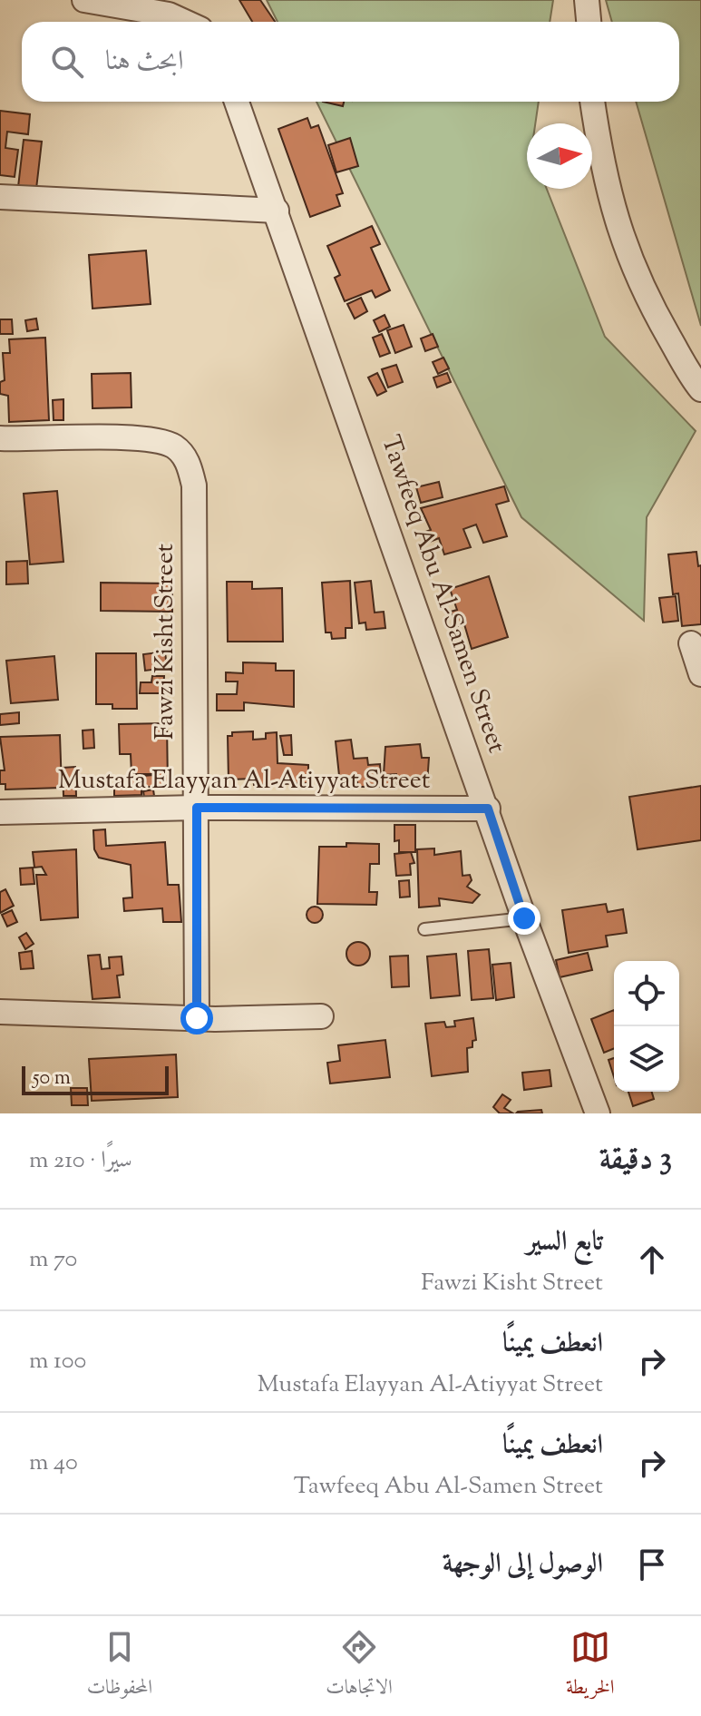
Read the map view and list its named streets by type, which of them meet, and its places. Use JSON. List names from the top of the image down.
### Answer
{
  "streets": {
    "street": ["Tawfeeq Abu Al-Samen Street", "Fawzi Kisht Street", "Mustafa Elayyan Al-Atiyyat Street"]
  },
  "crossings": [
    ["Tawfeeq Abu Al-Samen Street", "Mustafa Elayyan Al-Atiyyat Street"],
    ["Fawzi Kisht Street", "Mustafa Elayyan Al-Atiyyat Street"]
  ],
  "scale_bar": "50 m",
  "north": "right",
  "page": {
    "search": "ابحث هنا",
    "scale": "50 m",
    "heading": ["3 دقيقة", "سيرًا · 210 m"],
    "list": [
      ["تابع السير", "Fawzi Kisht Street", "70 m"],
      ["انعطف يمينًا", "Mustafa Elayyan Al-Atiyyat Street", "100 m"],
      ["انعطف يمينًا", "Tawfeeq Abu Al-Samen Street", "40 m"],
      "الوصول إلى الوجهة"
    ],
    "nav": ["الخريطة", "الاتجاهات", "المحفوظات"]
  }
}
